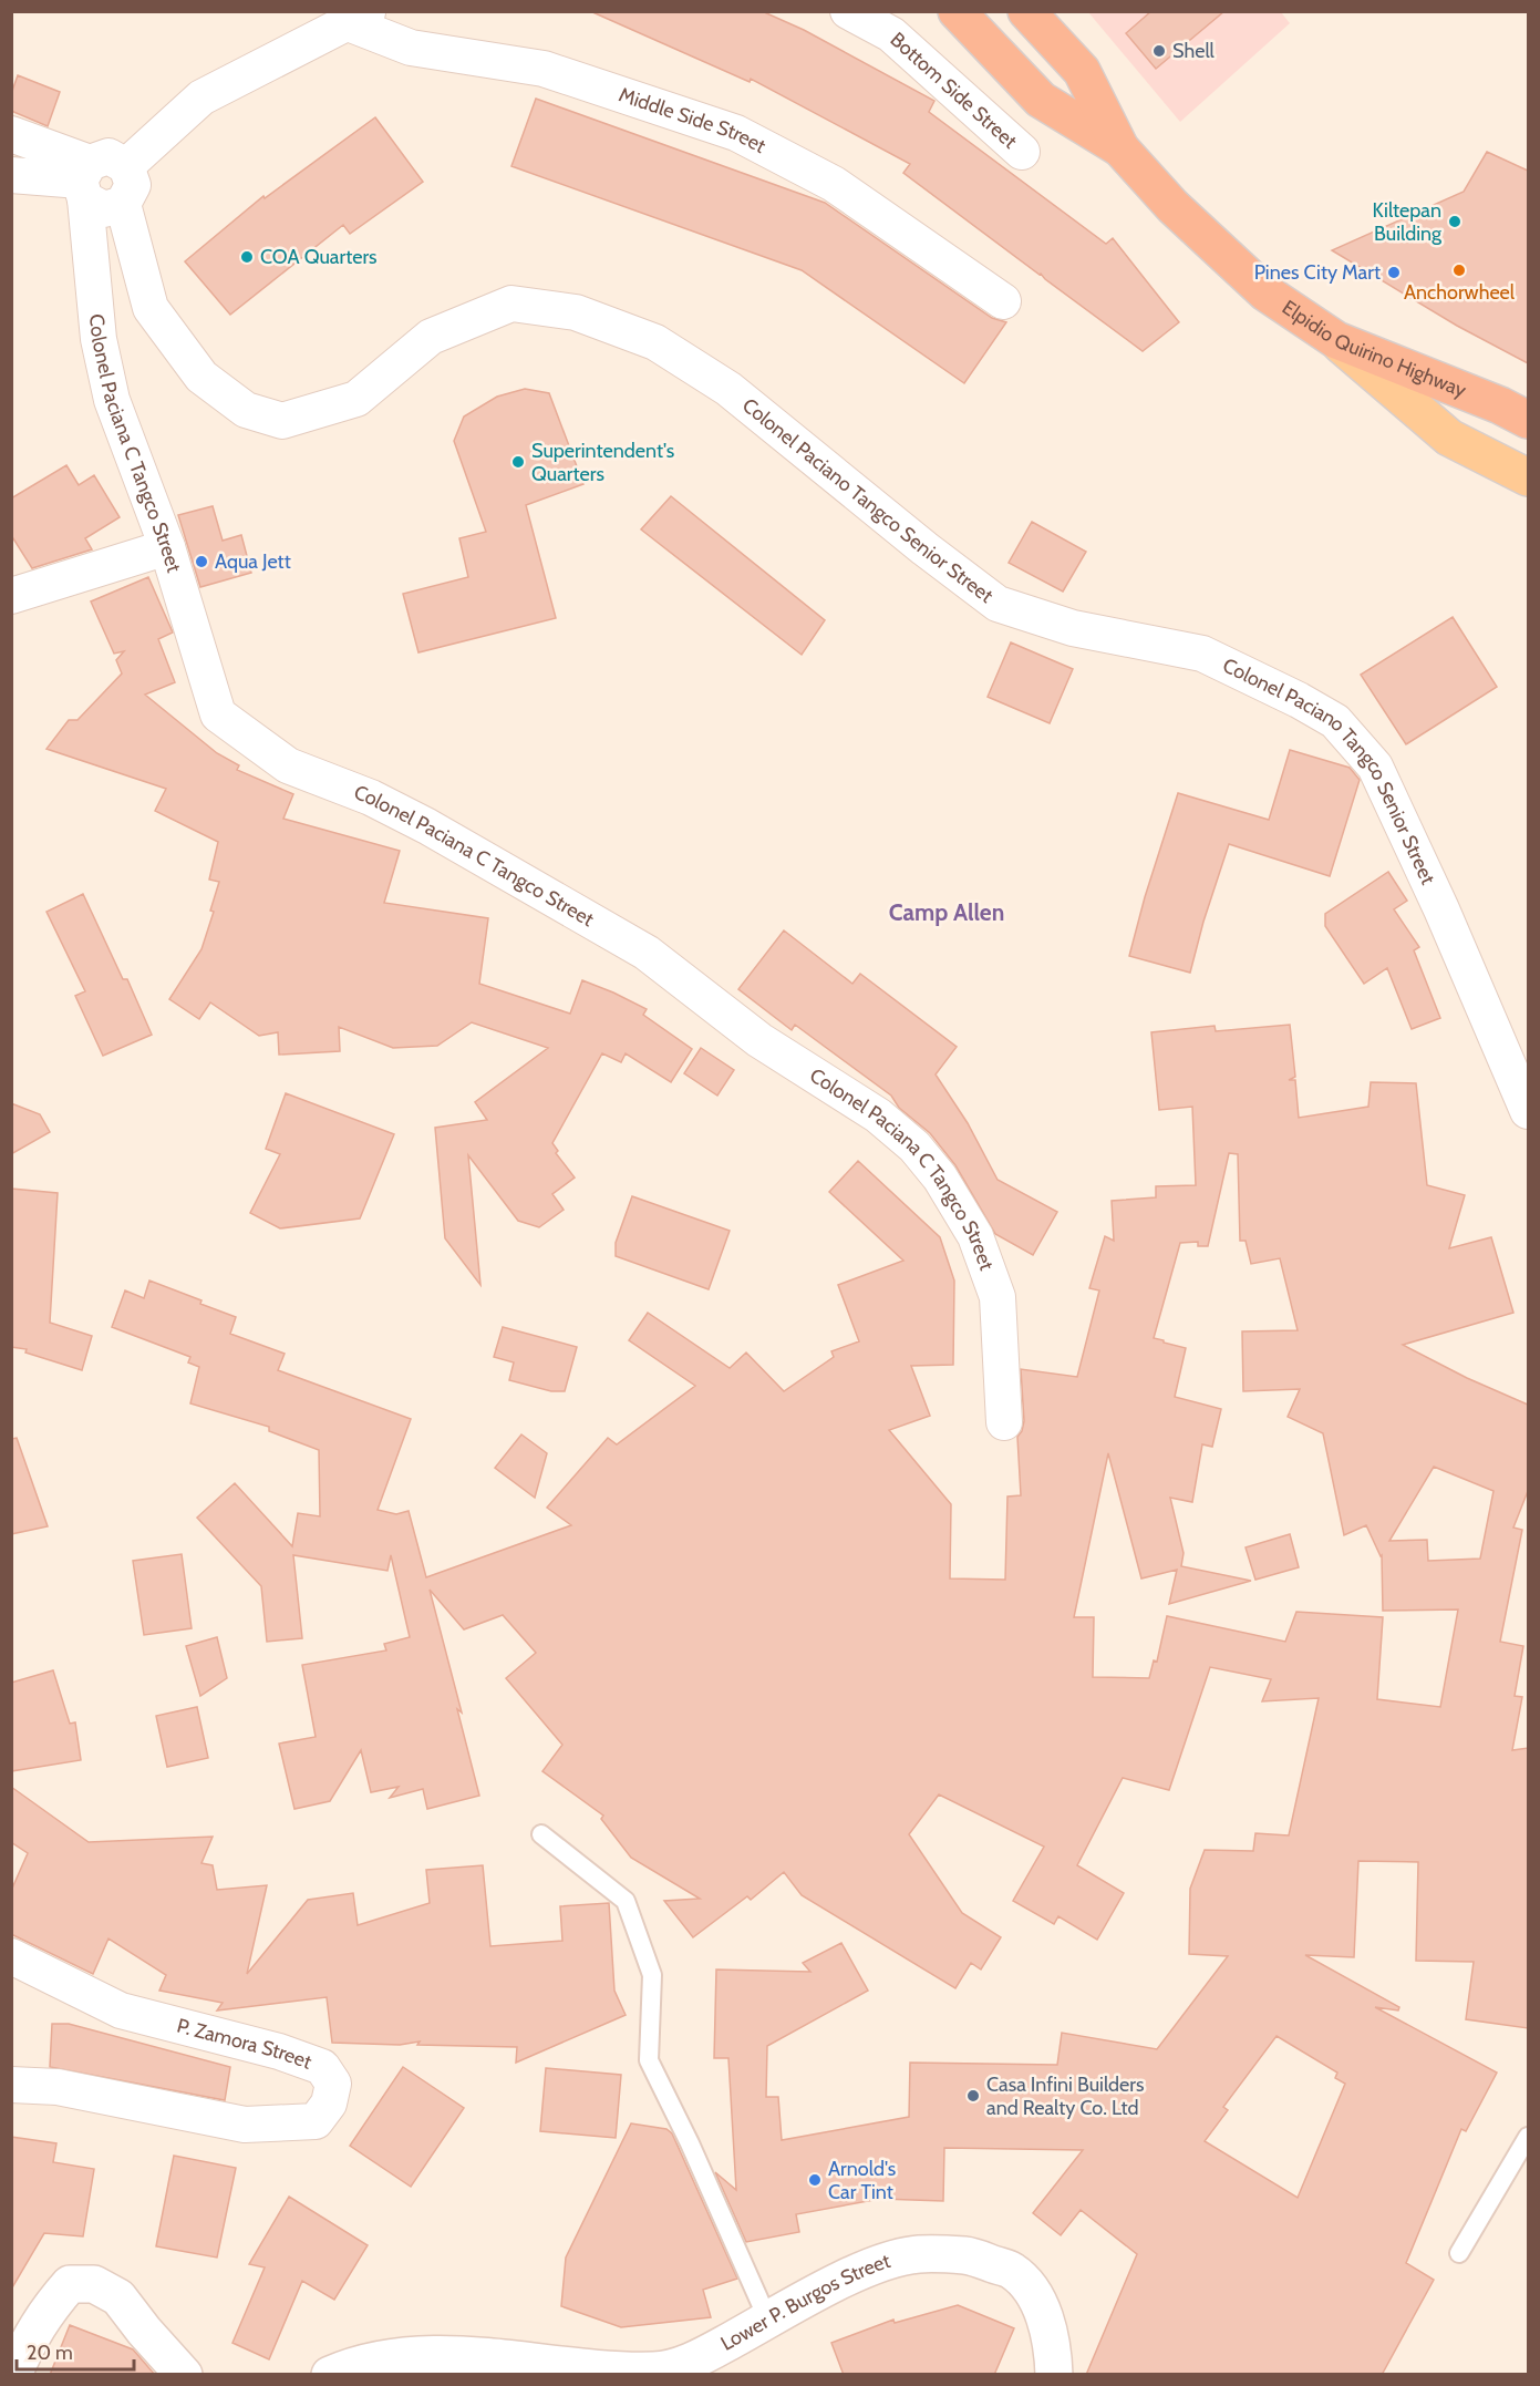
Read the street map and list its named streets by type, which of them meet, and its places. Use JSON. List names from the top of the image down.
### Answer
{
  "streets": {
    "highway": ["Elpidio Quirino Highway"],
    "street": [
      "Bottom Side Street",
      "Middle Side Street",
      "Colonel Paciana C Tangco Street",
      "Colonel Paciano Tangco Senior Street",
      "P. Zamora Street",
      "Lower P. Burgos Street"
    ]
  },
  "crossings": [
    ["Colonel Paciana C Tangco Street", "Colonel Paciano Tangco Senior Street"]
  ],
  "districts": ["Camp Allen"],
  "places": [
    "Shell",
    "Kiltepan Building",
    "COA Quarters",
    "Anchorwheel",
    "Pines City Mart",
    "Superintendent's Quarters",
    "Aqua Jett",
    "Casa Infini Builders and Realty Co. Ltd",
    "Arnold's Car Tint"
  ],
  "scale_bar": "20 m"
}
